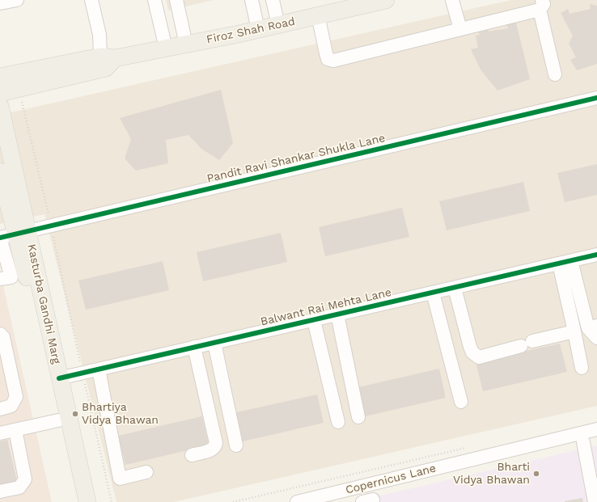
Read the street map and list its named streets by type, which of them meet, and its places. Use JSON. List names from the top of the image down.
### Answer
{
  "streets": {
    "main road": ["Firoz Shah Road", "Kasturba Gandhi Marg"],
    "street": ["Pandit Ravi Shankar Shukla Lane", "Balwant Rai Mehta Lane", "Copernicus Lane"]
  },
  "crossings": [
    ["Pandit Ravi Shankar Shukla Lane", "Kasturba Gandhi Marg"],
    ["Kasturba Gandhi Marg", "Balwant Rai Mehta Lane"]
  ],
  "places": ["Bhartiya Vidya Bhawan", "Bharti Vidya Bhawan"]
}
